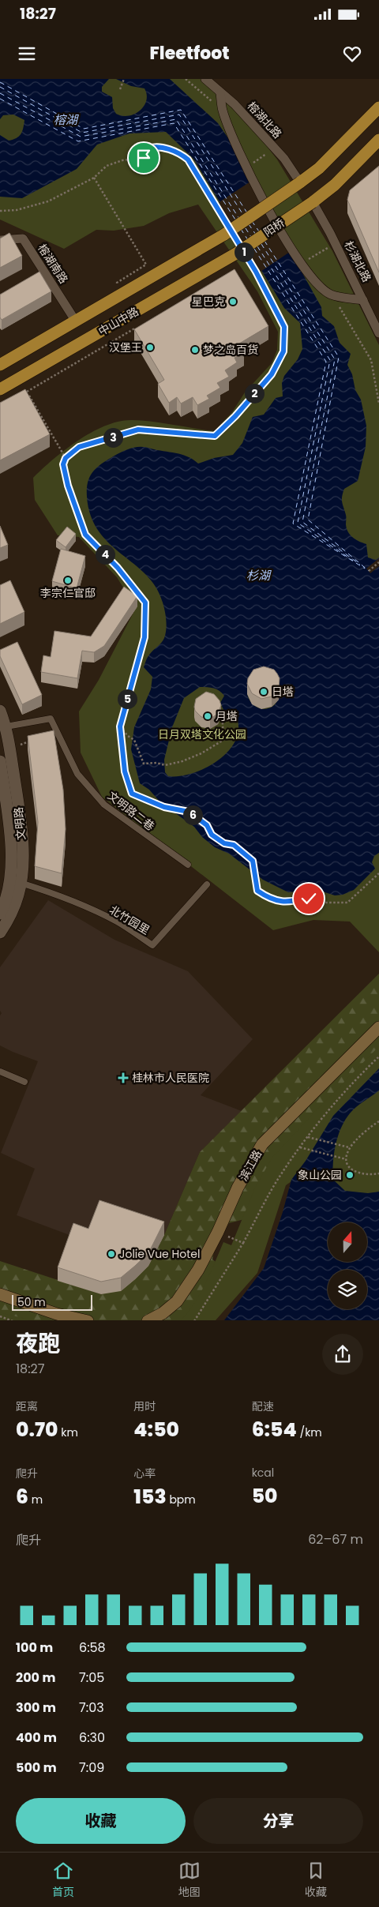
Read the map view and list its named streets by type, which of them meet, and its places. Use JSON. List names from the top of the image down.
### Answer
{
  "streets": {
    "highway": ["阳桥", "中山中路"],
    "main road": ["滨江路"],
    "street": [
      "榕湖北路",
      "杉湖北路",
      "榕湖南路",
      "文明路"
    ],
    "lane": ["文明路二巷", "北竹园里"]
  },
  "crossings": [
    ["榕湖北路", "阳桥"],
    ["阳桥", "杉湖北路"],
    ["阳桥", "中山中路"],
    ["榕湖南路", "中山中路"],
    ["文明路二巷", "文明路"],
    ["文明路", "北竹园里"]
  ],
  "water": ["榕湖", "杉湖"],
  "parks": ["日月双塔文化公园"],
  "places": {
    "other": [
      "星巴克",
      "汉堡王",
      "梦之岛百货",
      "李宗仁官邸",
      "日塔",
      "月塔",
      "象山公园",
      "Jolie Vue Hotel"
    ],
    "health": ["桂林市人民医院"]
  },
  "scale_bar": "50 m",
  "north": "top",
  "page": {
    "status": "18:27",
    "header": "Fleetfoot",
    "pins": [
      "1",
      "2",
      "3",
      "4",
      "5",
      "6"
    ],
    "scale": "50 m",
    "heading": ["夜跑", "18:27"],
    "stats": [
      ["距离", "0.70 km"],
      ["用时", "4:50"],
      ["配速", "6:54 /km"],
      ["爬升", "6 m"],
      ["心率", "153 bpm"],
      ["kcal", "50"]
    ],
    "chart": ["爬升", "62–67 m"],
    "list": [
      {
        "name": "100 m",
        "note": "6:58"
      },
      {
        "name": "200 m",
        "note": "7:05"
      },
      {
        "name": "300 m",
        "note": "7:03"
      },
      {
        "name": "400 m",
        "note": "6:30"
      },
      {
        "name": "500 m",
        "note": "7:09"
      }
    ],
    "buttons": ["收藏", "分享"],
    "tabs": ["首页", "地图", "收藏"]
  }
}
